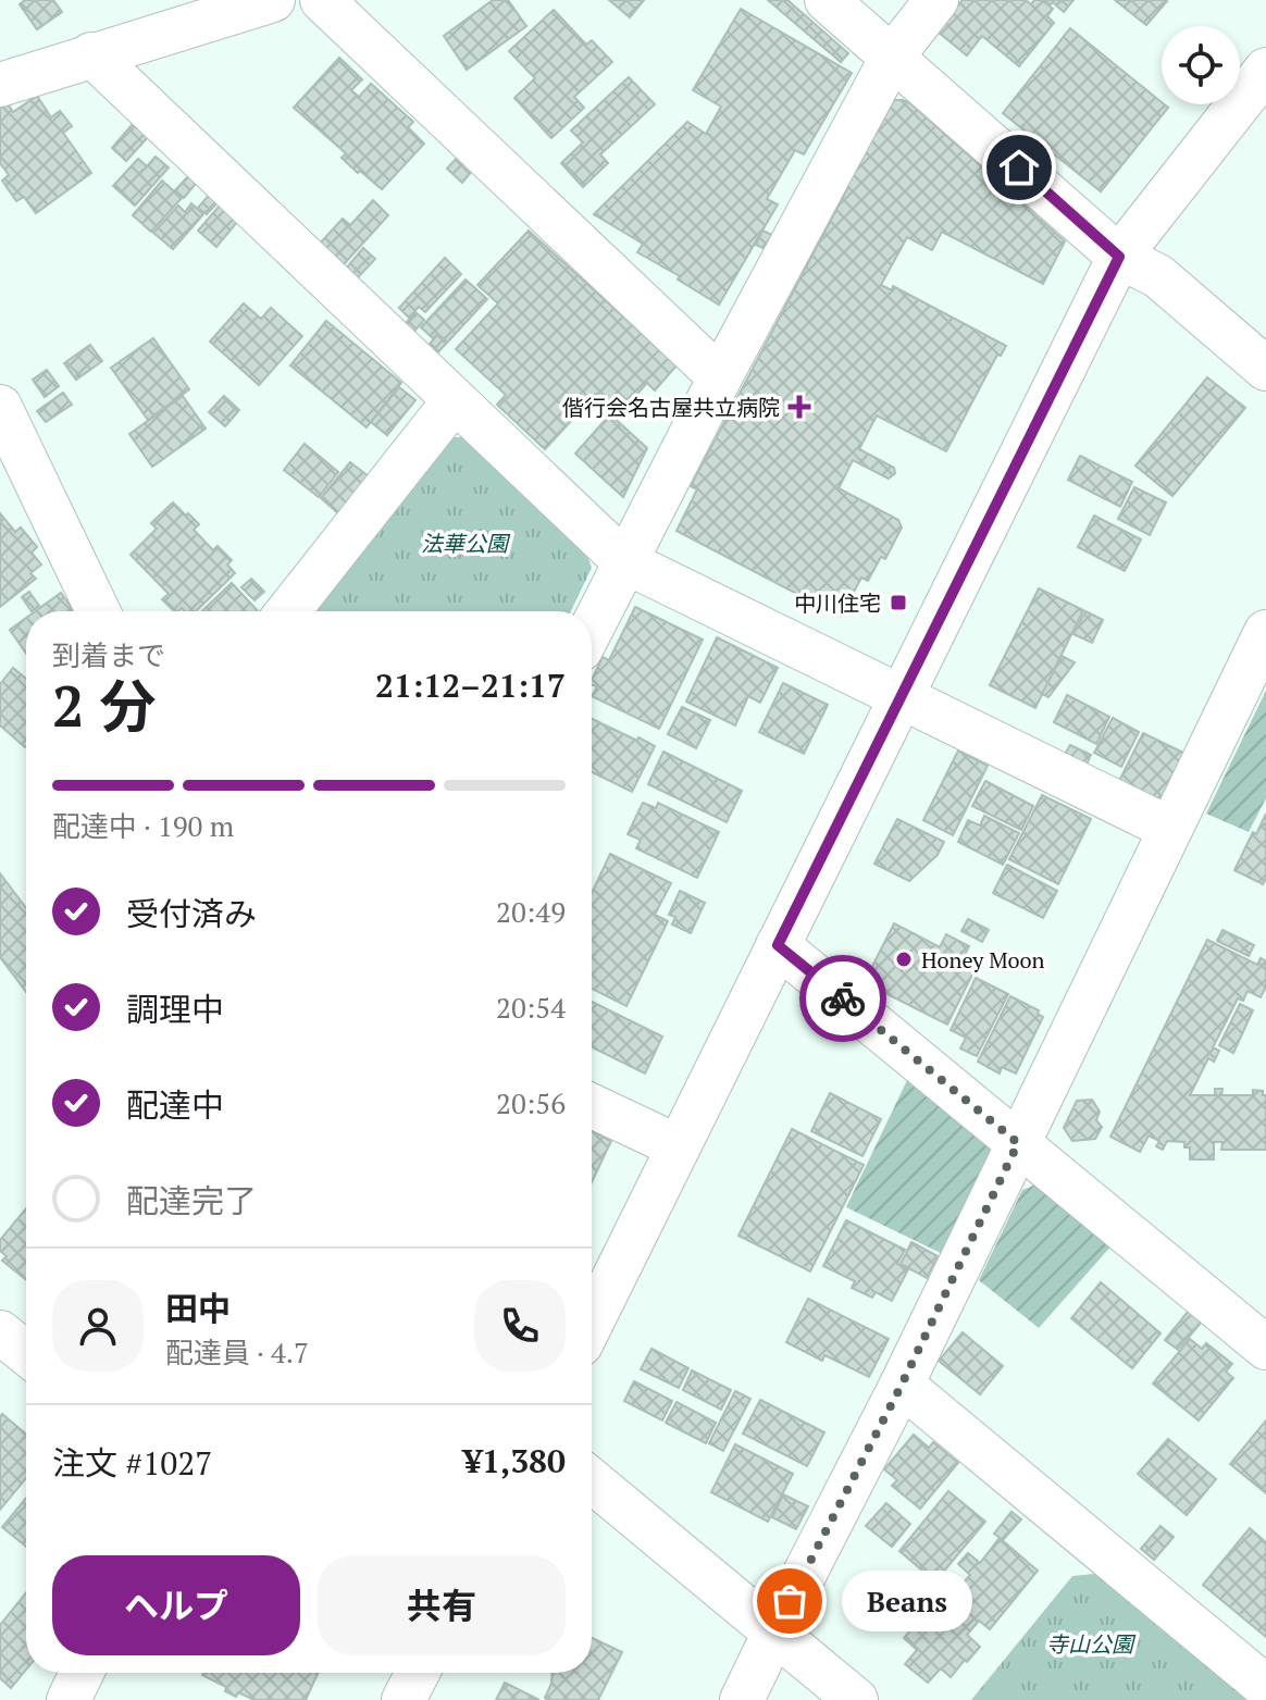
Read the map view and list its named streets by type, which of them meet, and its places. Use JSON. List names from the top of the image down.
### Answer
{
  "parks": ["法華公園", "寺山公園"],
  "places": {
    "health": ["偕行会名古屋共立病院"],
    "transit": ["中川住宅"],
    "other": ["Honey Moon", "Beans"]
  },
  "page": {
    "heading": ["2 分", "到着まで", "21:12–21:17"],
    "panel": [
      "田中",
      "配達員 · 4.7",
      "注文 #1027",
      "¥1,380"
    ],
    "bar": "配達中 · 190 m",
    "list": [
      ["受付済み", "20:49"],
      ["調理中", "20:54"],
      ["配達中", "20:56"],
      "配達完了"
    ],
    "buttons": ["ヘルプ", "共有"],
    "bubble": "Beans"
  }
}
